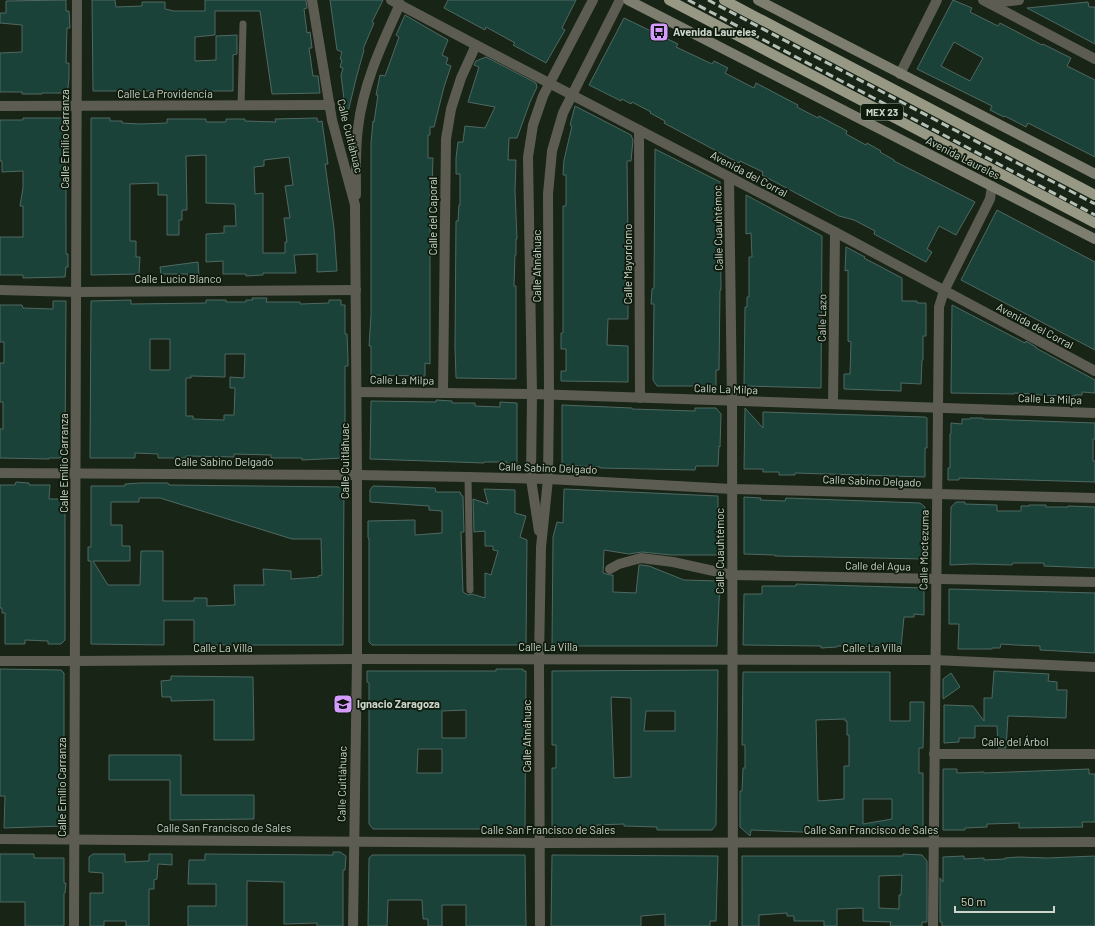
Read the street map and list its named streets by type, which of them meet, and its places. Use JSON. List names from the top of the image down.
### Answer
{
  "streets": {
    "main road": ["MEX 23", "Avenida Laureles"],
    "street": [
      "Calle La Providencia",
      "Calle Cuitláhuac",
      "Calle Emilio Carranza",
      "Avenida del Corral",
      "Calle del Caporal",
      "Calle Cuauhtémoc",
      "Calle Mayordomo",
      "Calle Ahnáhuac",
      "Calle Lucio Blanco",
      "Calle Lazo",
      "Calle La Milpa",
      "Calle Sabino Delgado",
      "Calle Moctezuma",
      "Calle del Agua",
      "Calle La Villa",
      "Calle del Árbol",
      "Calle San Francisco de Sales"
    ]
  },
  "crossings": [
    ["Calle La Providencia", "Calle Cuitláhuac"],
    ["Calle La Providencia", "Calle Emilio Carranza"],
    ["Calle Cuitláhuac", "Calle Lucio Blanco"],
    ["Calle Cuitláhuac", "Calle La Milpa"],
    ["Calle Cuitláhuac", "Calle Sabino Delgado"],
    ["Calle Cuitláhuac", "Calle La Villa"],
    ["Calle Cuitláhuac", "Calle San Francisco de Sales"],
    ["Calle Emilio Carranza", "Calle Lucio Blanco"],
    ["Calle Emilio Carranza", "Calle Sabino Delgado"],
    ["Calle Emilio Carranza", "Calle La Villa"],
    ["Calle Emilio Carranza", "Calle San Francisco de Sales"],
    ["Avenida Laureles", "Calle Moctezuma"],
    ["Avenida del Corral", "Calle del Caporal"],
    ["Avenida del Corral", "Calle Cuauhtémoc"],
    ["Avenida del Corral", "Calle Mayordomo"],
    ["Avenida del Corral", "Calle Ahnáhuac"],
    ["Avenida del Corral", "Calle Lazo"],
    ["Avenida del Corral", "Calle Moctezuma"],
    ["Calle del Caporal", "Calle La Milpa"],
    ["Calle Cuauhtémoc", "Calle La Milpa"],
    ["Calle Cuauhtémoc", "Calle Sabino Delgado"],
    ["Calle Cuauhtémoc", "Calle del Agua"],
    ["Calle Cuauhtémoc", "Calle La Villa"],
    ["Calle Cuauhtémoc", "Calle San Francisco de Sales"],
    ["Calle Mayordomo", "Calle La Milpa"],
    ["Calle Ahnáhuac", "Calle La Milpa"],
    ["Calle Ahnáhuac", "Calle Sabino Delgado"],
    ["Calle Ahnáhuac", "Calle La Villa"],
    ["Calle Ahnáhuac", "Calle San Francisco de Sales"],
    ["Calle Lazo", "Calle La Milpa"],
    ["Calle La Milpa", "Calle Moctezuma"],
    ["Calle Sabino Delgado", "Calle Moctezuma"],
    ["Calle Moctezuma", "Calle del Agua"],
    ["Calle Moctezuma", "Calle La Villa"],
    ["Calle Moctezuma", "Calle del Árbol"],
    ["Calle Moctezuma", "Calle San Francisco de Sales"]
  ],
  "places": {
    "bus stop": ["Avenida Laureles"],
    "school or university": ["Ignacio Zaragoza"]
  },
  "scale_bar": "50 m"
}
